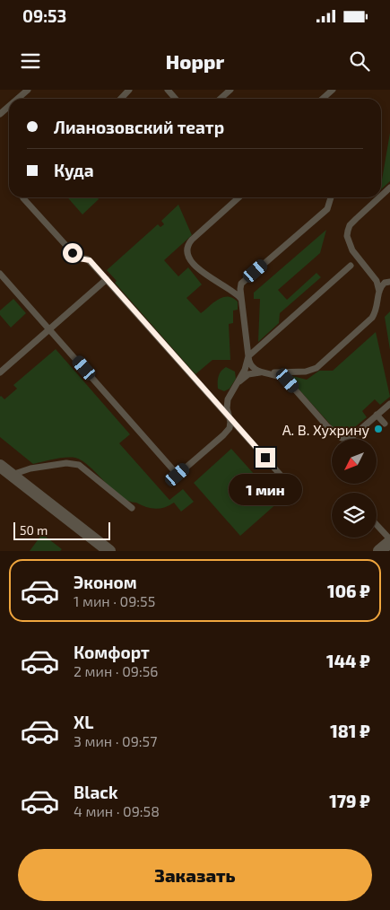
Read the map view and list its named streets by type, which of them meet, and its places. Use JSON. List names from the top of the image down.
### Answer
{
  "places": ["А. В. Хухрину"],
  "scale_bar": "50 m",
  "north": "bottom left",
  "page": {
    "status": "09:53",
    "header": "Hoppr",
    "banner": ["Лианозовский театр", "Куда"],
    "bubble": "1 мин",
    "scale": "50 m",
    "list": [
      {
        "name": "Эконом",
        "note": "1 мин · 09:55",
        "value": "106 ₽"
      },
      {
        "name": "Комфорт",
        "note": "2 мин · 09:56",
        "value": "144 ₽"
      },
      {
        "name": "XL",
        "note": "3 мин · 09:57",
        "value": "181 ₽"
      },
      {
        "name": "Black",
        "note": "4 мин · 09:58",
        "value": "179 ₽"
      }
    ],
    "buttons": "Заказать"
  }
}
